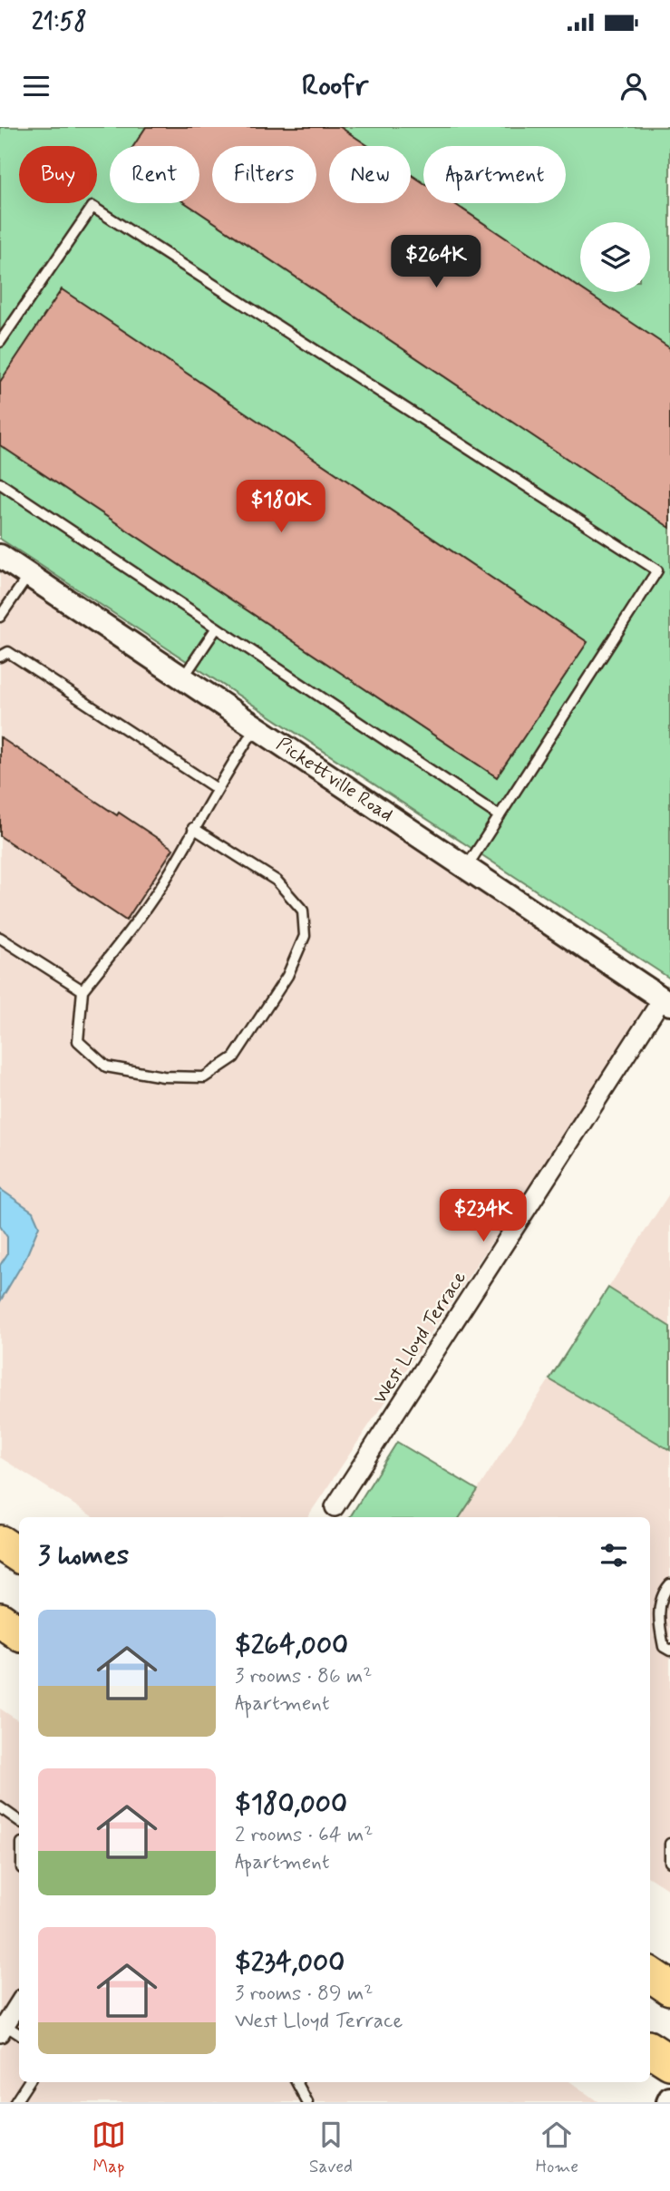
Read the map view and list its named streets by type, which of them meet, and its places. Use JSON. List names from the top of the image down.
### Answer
{
  "streets": {
    "street": ["Pickettville Road", "West Lloyd Terrace"]
  },
  "crossings": [
    ["Pickettville Road", "West Lloyd Terrace"]
  ],
  "page": {
    "status": "21:58",
    "header": "Roofr",
    "chip": [
      "Buy",
      "Rent",
      "Filters",
      "New",
      "Apartment"
    ],
    "price": ["$264K", "$180K", "$234K"],
    "heading": "3 homes",
    "list": [
      {
        "name": "$264,000",
        "note": "3 rooms · 86 m² · Apartment"
      },
      {
        "name": "$180,000",
        "note": "2 rooms · 64 m² · Apartment"
      },
      {
        "name": "$234,000",
        "note": "3 rooms · 89 m² · West Lloyd Terrace"
      }
    ],
    "tabs": ["Map", "Saved", "Home"]
  }
}
